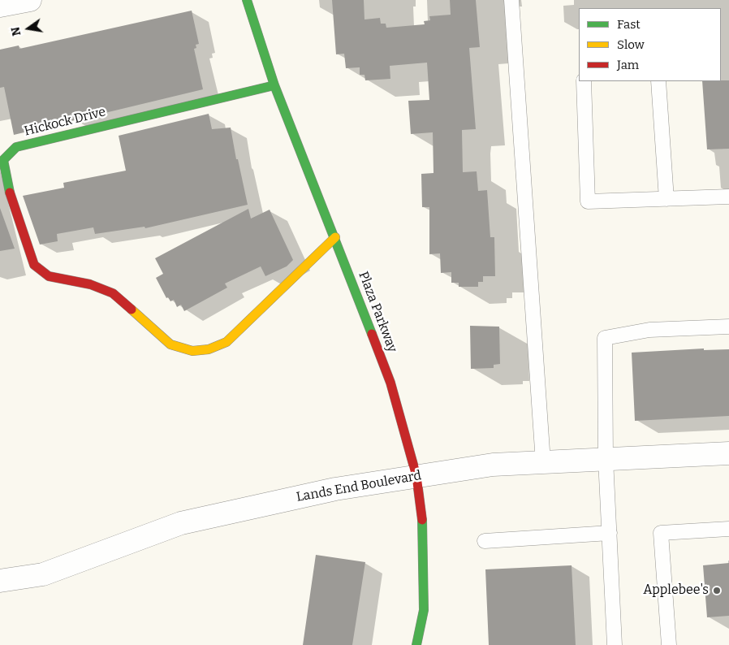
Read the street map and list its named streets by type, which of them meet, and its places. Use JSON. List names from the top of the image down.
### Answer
{
  "streets": {
    "street": ["Hickock Drive", "Plaza Parkway", "Lands End Boulevard"]
  },
  "crossings": [
    ["Hickock Drive", "Plaza Parkway"],
    ["Plaza Parkway", "Lands End Boulevard"]
  ],
  "places": ["Applebee's"],
  "legend": ["Fast", "Slow", "Jam"],
  "north": "left"
}
